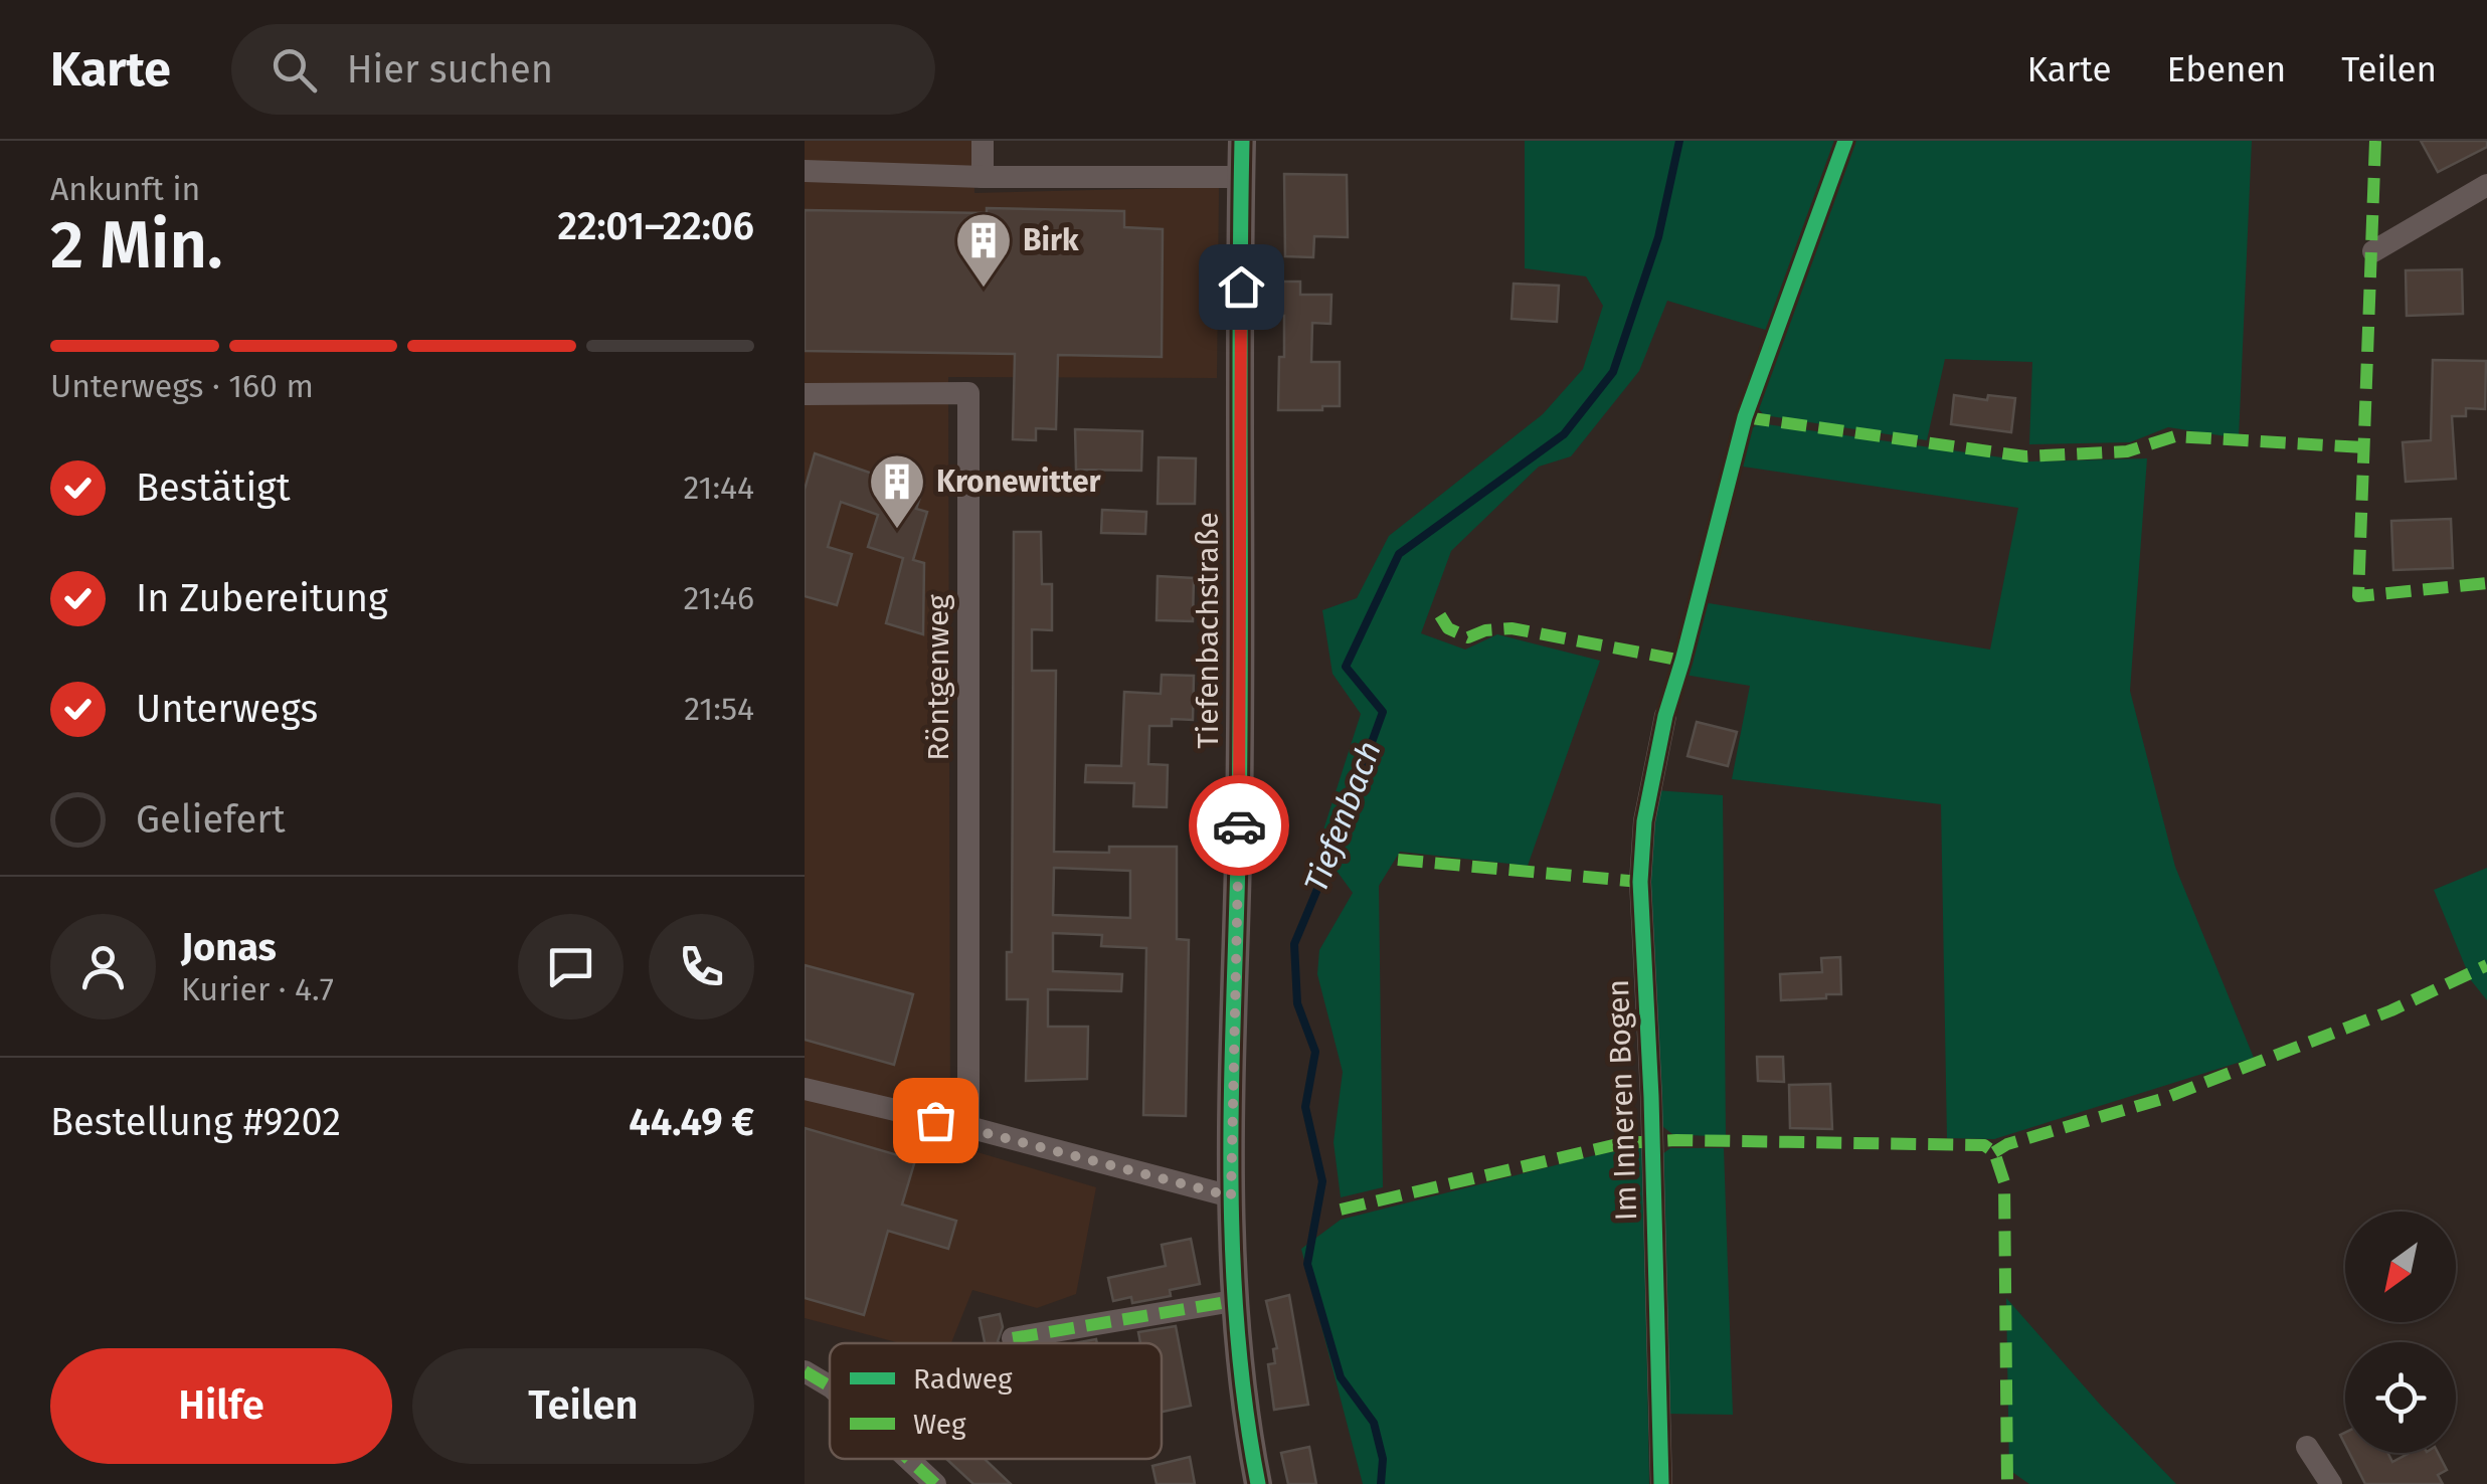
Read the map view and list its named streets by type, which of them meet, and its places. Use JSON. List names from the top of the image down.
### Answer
{
  "streets": {
    "street": ["Tiefenbachstraße", "Röntgenweg", "Im Inneren Bogen"]
  },
  "water": ["Tiefenbach"],
  "places": {
    "building": ["Birk", "Kronewitter"]
  },
  "legend": ["Radweg", "Weg"],
  "north": "bottom left",
  "page": {
    "header": "Karte",
    "search": "Hier suchen",
    "nav": ["Karte", "Ebenen", "Teilen"],
    "heading": ["2 Min.", "Ankunft in", "22:01–22:06"],
    "panel": [
      "Jonas",
      "Kurier · 4.7",
      "Bestellung #9202",
      "44.49 €"
    ],
    "bar": "Unterwegs · 160 m",
    "list": [
      ["Bestätigt", "21:44"],
      ["In Zubereitung", "21:46"],
      ["Unterwegs", "21:54"],
      "Geliefert"
    ],
    "buttons": ["Hilfe", "Teilen"]
  }
}
